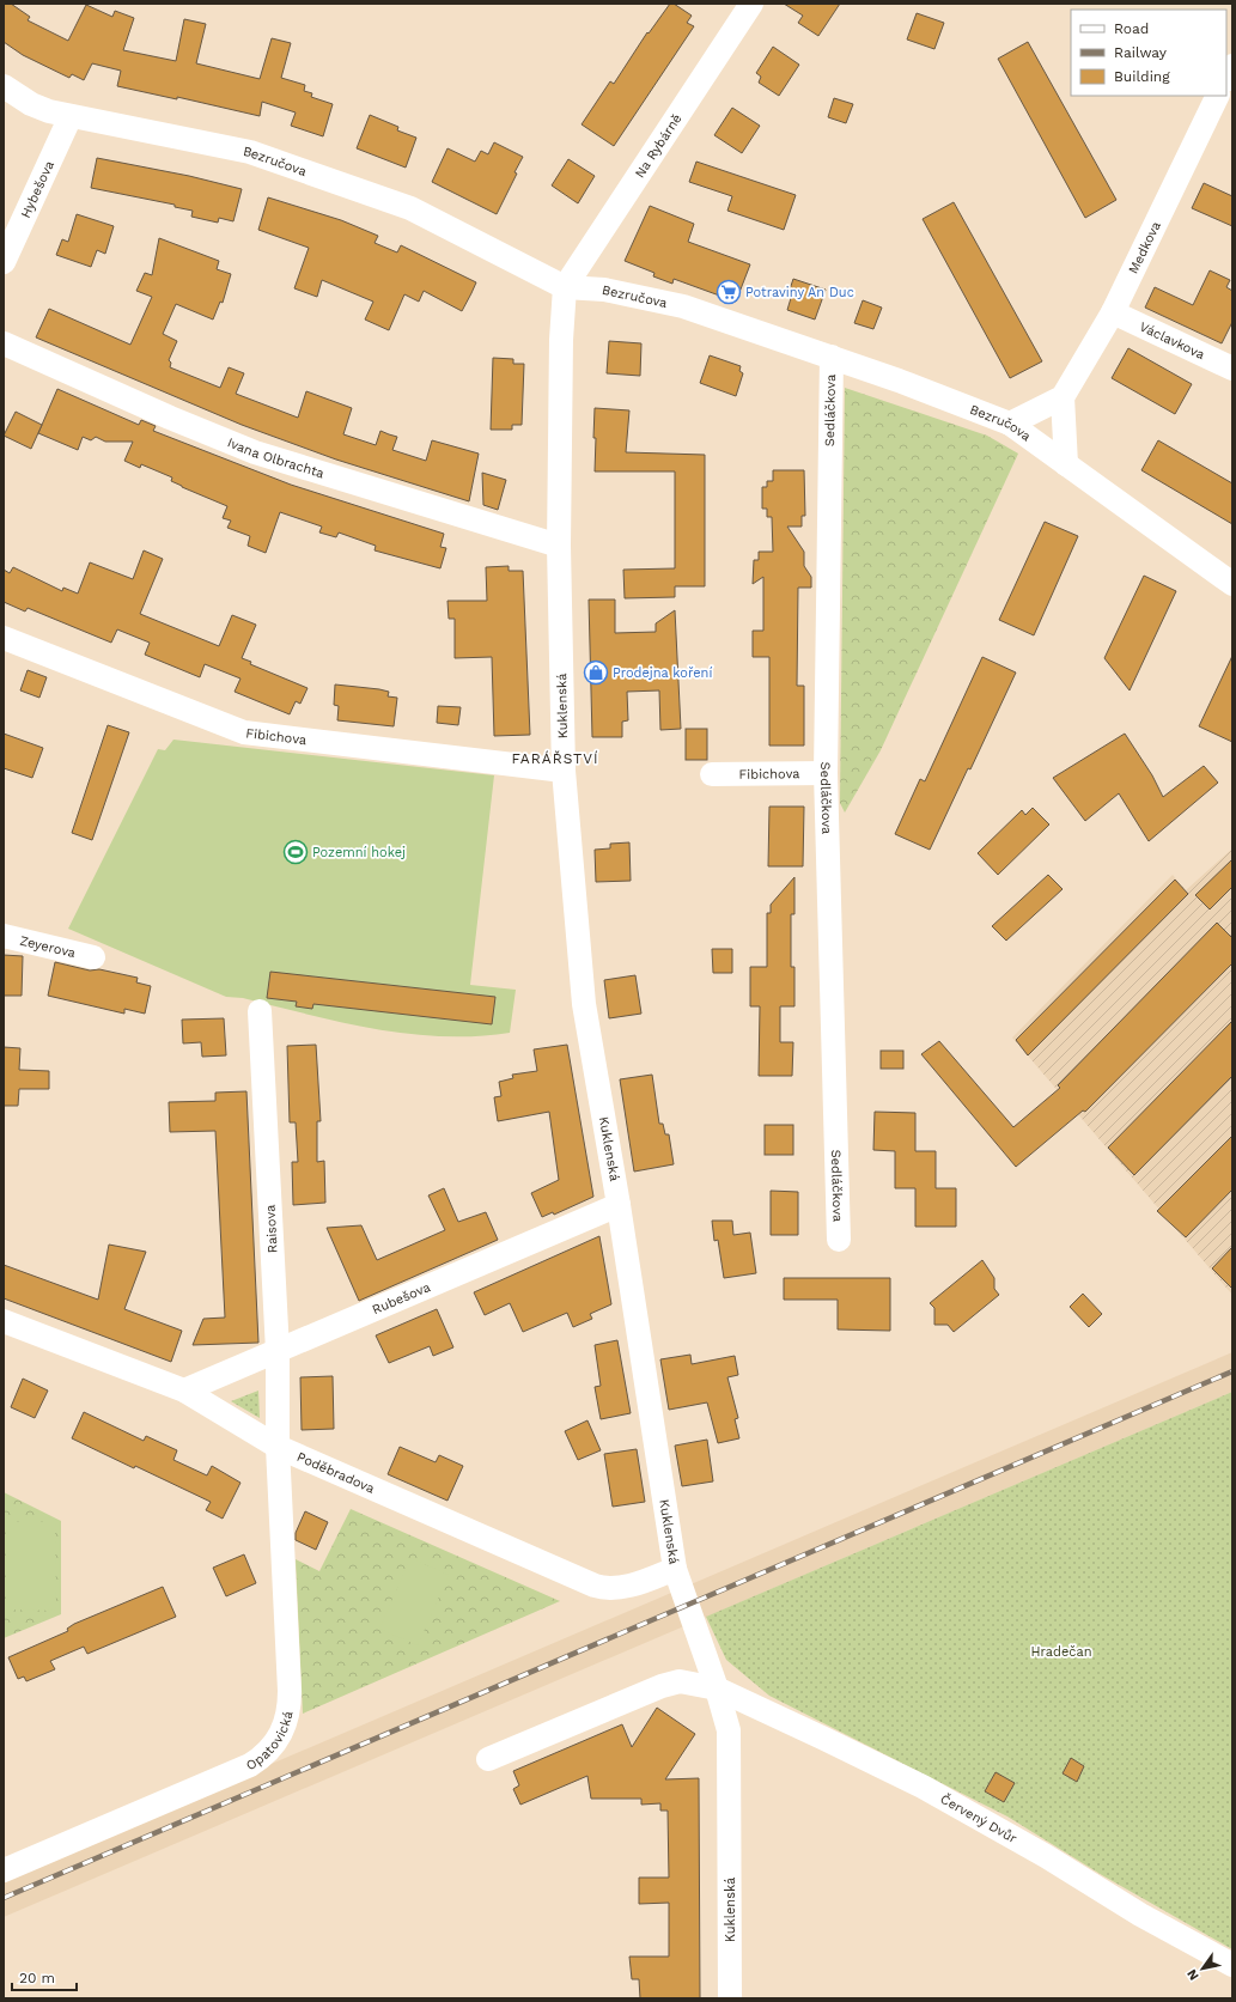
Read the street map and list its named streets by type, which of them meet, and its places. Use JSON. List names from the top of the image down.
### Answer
{
  "streets": {
    "street": [
      "Na Rybárně",
      "Bezručova",
      "Hybešova",
      "Medkova",
      "Václavkova",
      "Sedláčkova",
      "Ivana Olbrachta",
      "Kuklenská",
      "Fibichova",
      "Zeyerova",
      "Raisova",
      "Rubešova",
      "Poděbradova",
      "Opatovická",
      "Červený Dvůr"
    ]
  },
  "crossings": [
    ["Na Rybárně", "Bezručova"],
    ["Na Rybárně", "Kuklenská"],
    ["Bezručova", "Hybešova"],
    ["Bezručova", "Sedláčkova"],
    ["Bezručova", "Kuklenská"],
    ["Medkova", "Václavkova"],
    ["Sedláčkova", "Fibichova"],
    ["Ivana Olbrachta", "Kuklenská"],
    ["Kuklenská", "Fibichova"],
    ["Kuklenská", "Rubešova"],
    ["Kuklenská", "Poděbradova"],
    ["Kuklenská", "Červený Dvůr"],
    ["Raisova", "Rubešova"],
    ["Raisova", "Poděbradova"],
    ["Raisova", "Opatovická"],
    ["Rubešova", "Poděbradova"],
    ["Poděbradova", "Opatovická"]
  ],
  "districts": ["FARÁŘSTVÍ"],
  "parks": ["Hradečan"],
  "places": {
    "supermarket": ["Potraviny An Duc"],
    "shop": ["Prodejna koření"],
    "sports": ["Pozemní hokej"]
  },
  "legend": ["Road", "Railway", "Building"],
  "scale_bar": "20 m",
  "north": "bottom left"
}
